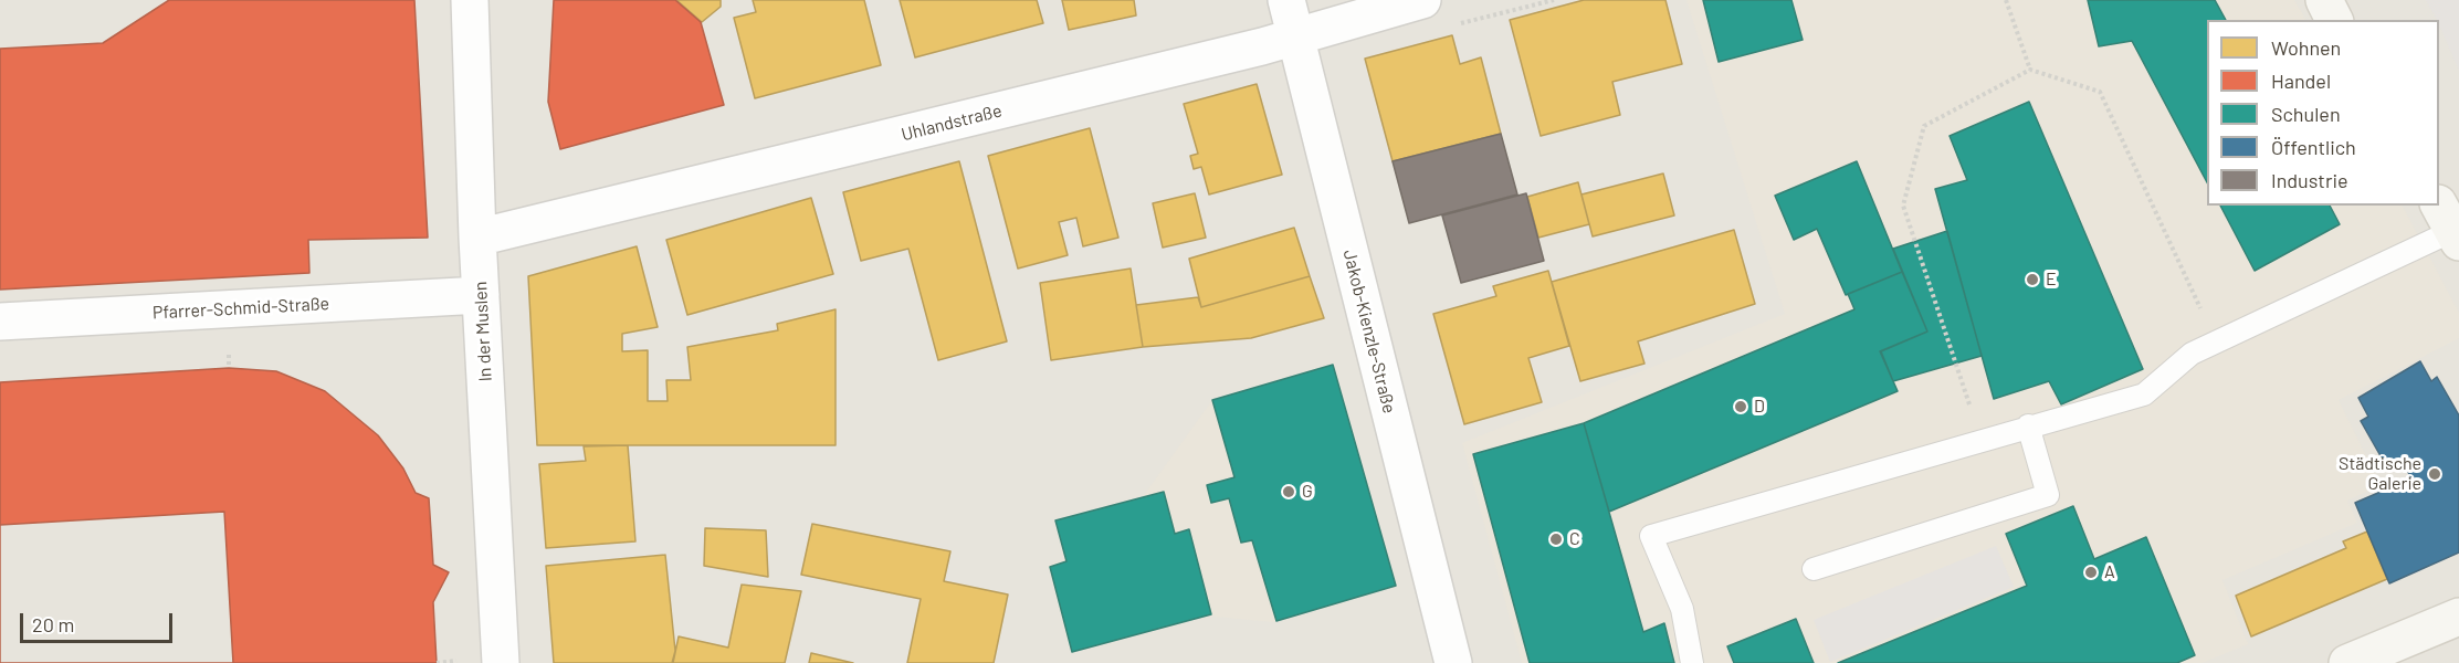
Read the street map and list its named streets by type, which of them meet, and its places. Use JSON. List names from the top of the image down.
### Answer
{
  "streets": {
    "street": [
      "Uhlandstraße",
      "Pfarrer-Schmid-Straße",
      "In der Muslen",
      "Jakob-Kienzle-Straße"
    ]
  },
  "crossings": [
    ["Uhlandstraße", "In der Muslen"],
    ["Uhlandstraße", "Jakob-Kienzle-Straße"],
    ["Pfarrer-Schmid-Straße", "In der Muslen"]
  ],
  "places": [
    "E",
    "D",
    "Städtische Galerie",
    "G",
    "C",
    "A"
  ],
  "legend": [
    "Wohnen",
    "Handel",
    "Schulen",
    "Öffentlich",
    "Industrie"
  ],
  "scale_bar": "20 m"
}
